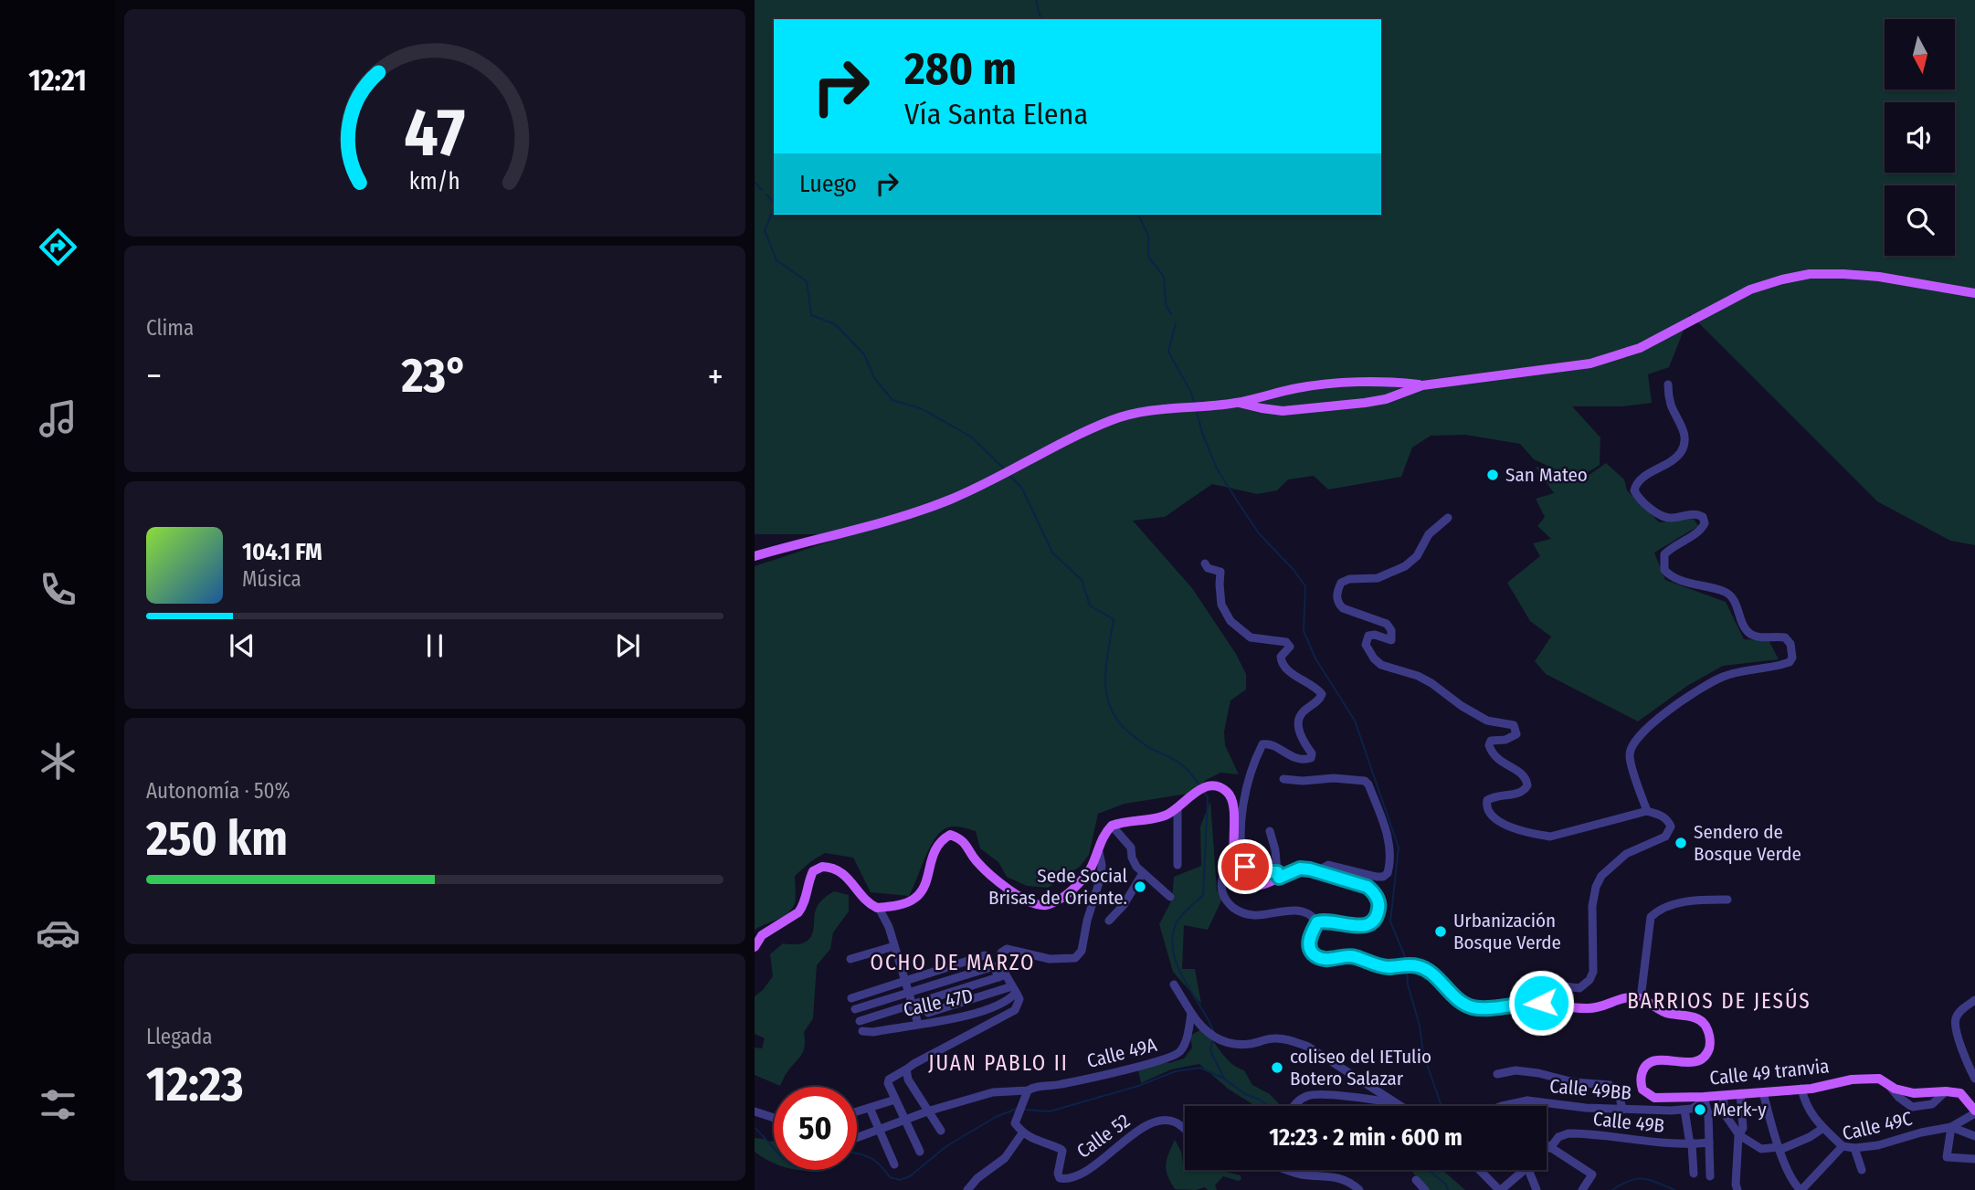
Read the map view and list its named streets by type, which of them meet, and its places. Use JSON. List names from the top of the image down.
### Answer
{
  "streets": {
    "main road": ["Calle 49 tranvia"],
    "street": [
      "Calle 47D",
      "Calle 49A",
      "Calle 49BB",
      "Calle 49B",
      "Calle 49C",
      "Calle 52"
    ]
  },
  "districts": ["OCHO DE MARZO", "BARRIOS DE JESÚS", "JUAN PABLO II"],
  "places": [
    "San Mateo",
    "Sendero de Bosque Verde",
    "Sede Social Brisas de Oriente.",
    "Urbanización Bosque Verde",
    "coliseo del IETulio Botero Salazar",
    "Merk-y"
  ],
  "north": "bottom",
  "page": {
    "tabs": "12:21",
    "turn": ["280 m", "Vía Santa Elena"],
    "then": "Luego",
    "tile": [
      "Clima",
      ["Autonomía · 50%", "250 km"],
      ["Llegada", "12:23"]
    ],
    "heat": ["−", "23°", "+"],
    "song": ["104.1 FM", "Música"],
    "limit": "50",
    "trip": "12:23 · 2 min · 600 m",
    "gauge": ["47", "km/h"]
  }
}
